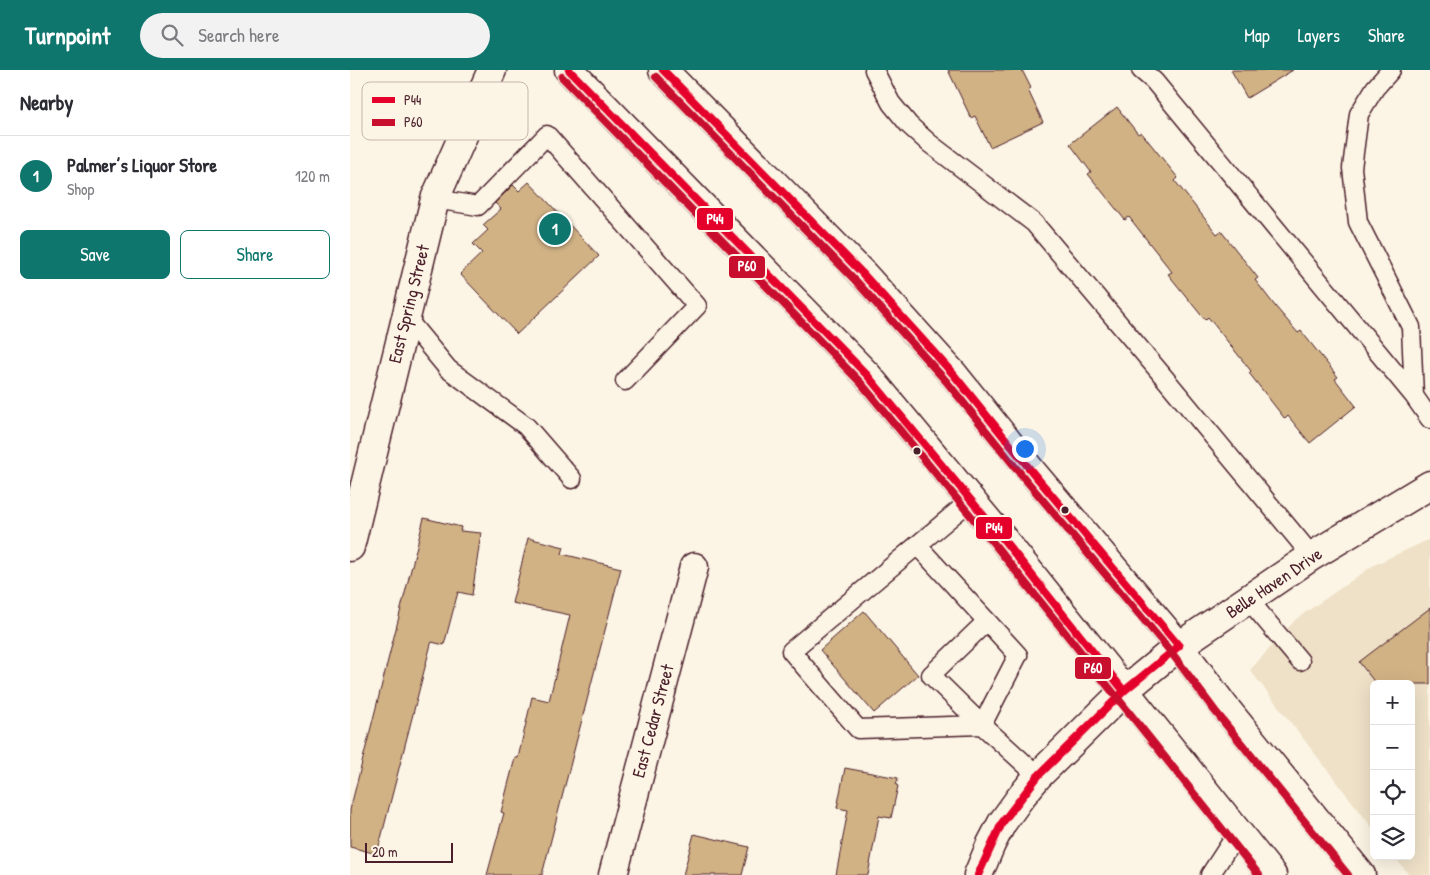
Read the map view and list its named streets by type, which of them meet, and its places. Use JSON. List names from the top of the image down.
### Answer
{
  "streets": {
    "main road": ["East Spring Street", "Belle Haven Drive", "East Cedar Street"]
  },
  "lines": ["transit line P44", "transit line P60"],
  "legend": ["P44", "P60"],
  "scale_bar": "20 m",
  "page": {
    "header": "Turnpoint",
    "search": "Search here",
    "nav": ["Map", "Layers", "Share"],
    "heading": "Nearby",
    "list": [
      {
        "mark": "1",
        "name": "Palmer’s Liquor Store",
        "note": "Shop",
        "value": "120 m"
      }
    ],
    "pins": "1",
    "buttons": ["Save", "Share"],
    "map_buttons": ["+", "−"],
    "scale": "20 m"
  }
}
